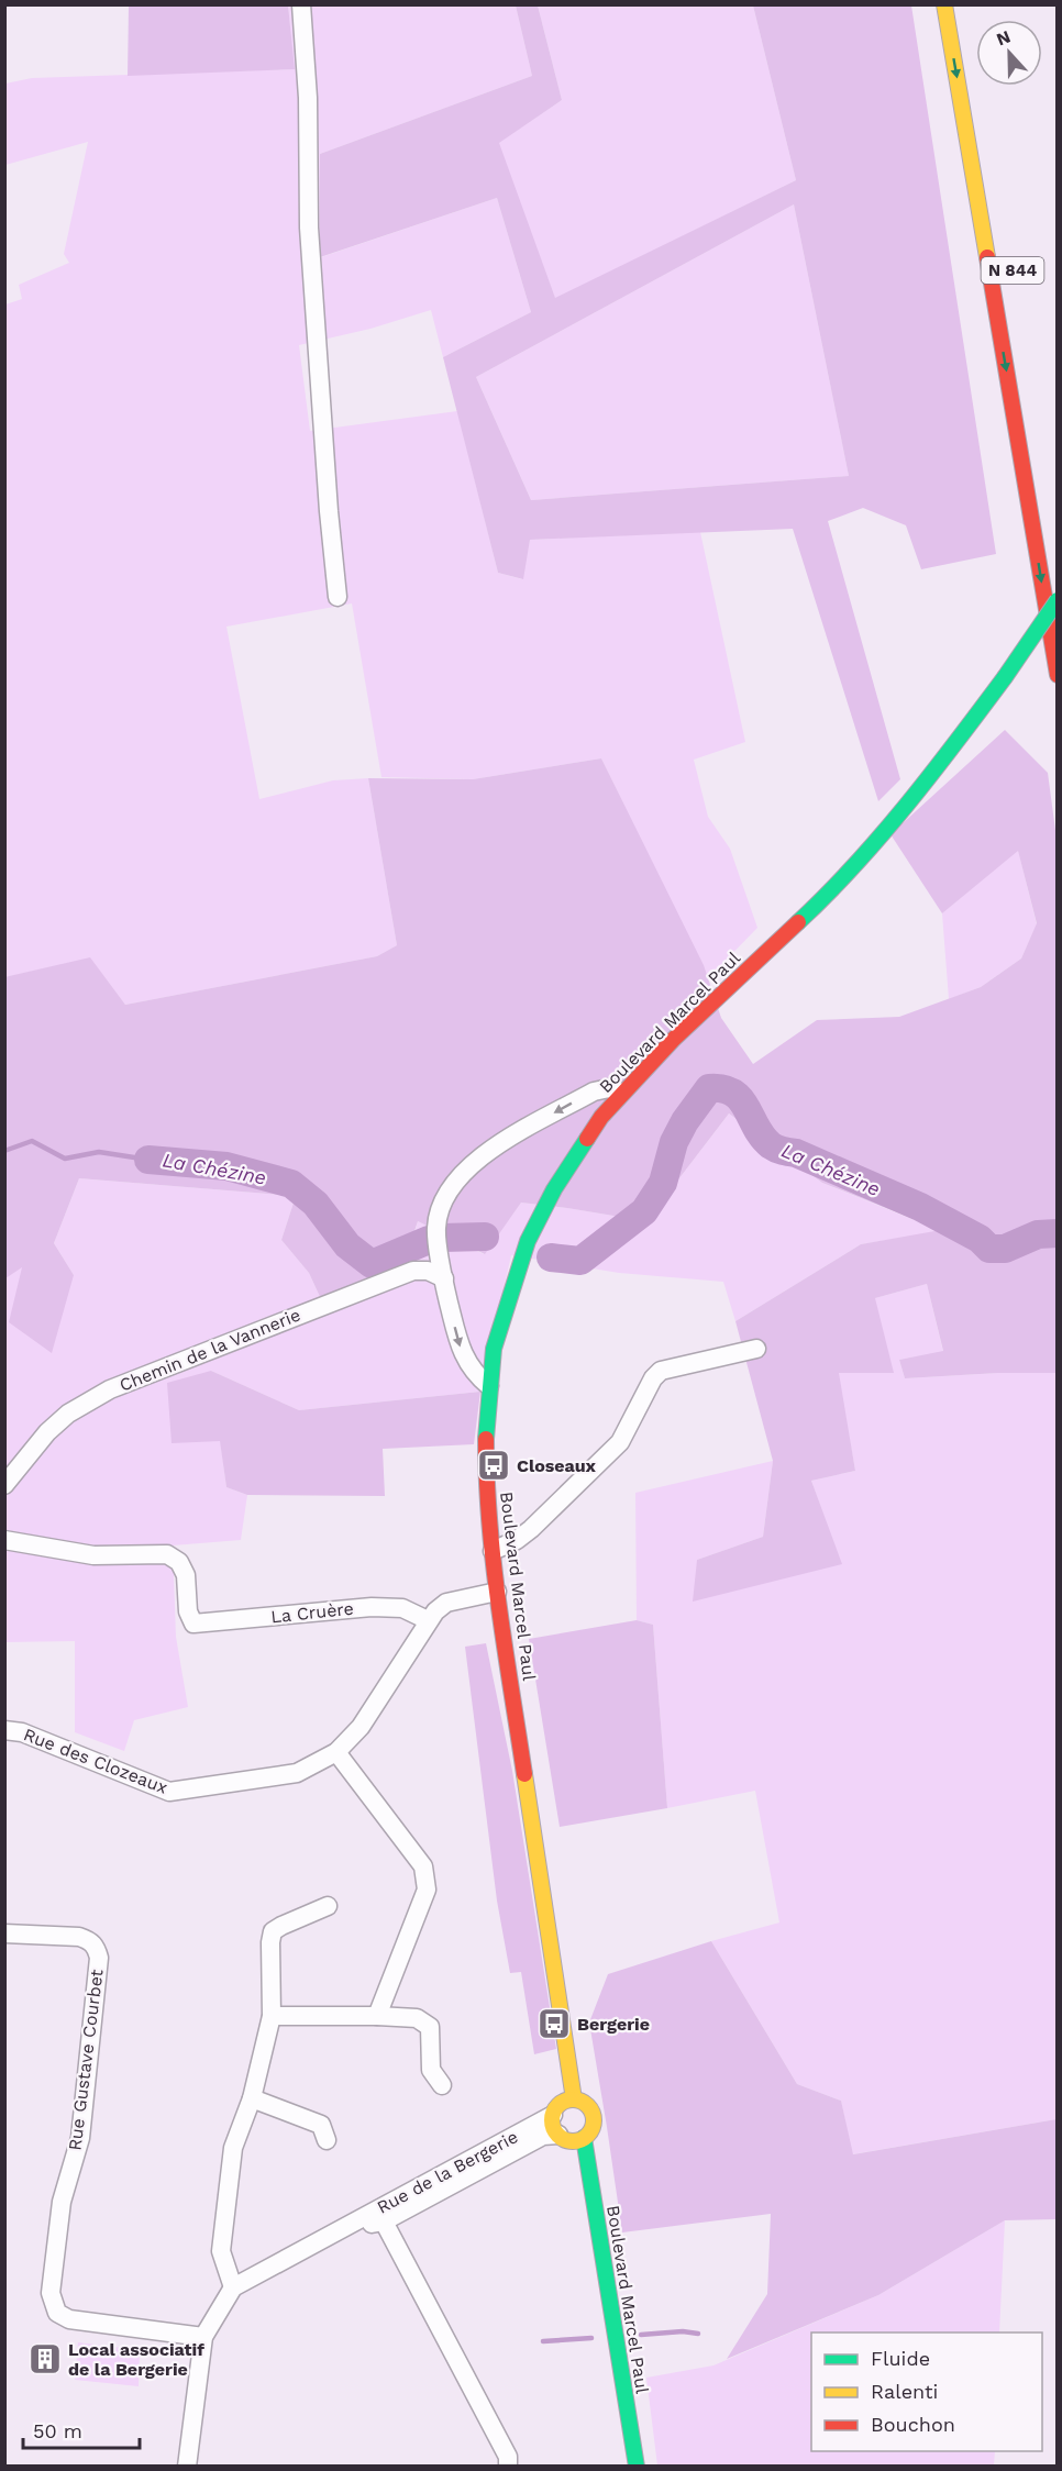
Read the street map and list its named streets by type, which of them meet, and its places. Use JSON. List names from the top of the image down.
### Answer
{
  "streets": {
    "main road": ["N 844", "Boulevard Marcel Paul"],
    "street": [
      "Chemin de la Vannerie",
      "La Cruère",
      "Rue des Clozeaux",
      "Rue Gustave Courbet",
      "Rue de la Bergerie"
    ]
  },
  "crossings": [
    ["Boulevard Marcel Paul", "Rue des Clozeaux"],
    ["Boulevard Marcel Paul", "Rue de la Bergerie"],
    ["La Cruère", "Rue des Clozeaux"],
    ["Rue Gustave Courbet", "Rue de la Bergerie"]
  ],
  "water": ["La Chézine"],
  "places": {
    "bus stop": ["Closeaux", "Bergerie"],
    "building": ["Local associatif de la Bergerie"]
  },
  "legend": ["Fluide", "Ralenti", "Bouchon"],
  "scale_bar": "50 m",
  "north": "top"
}
